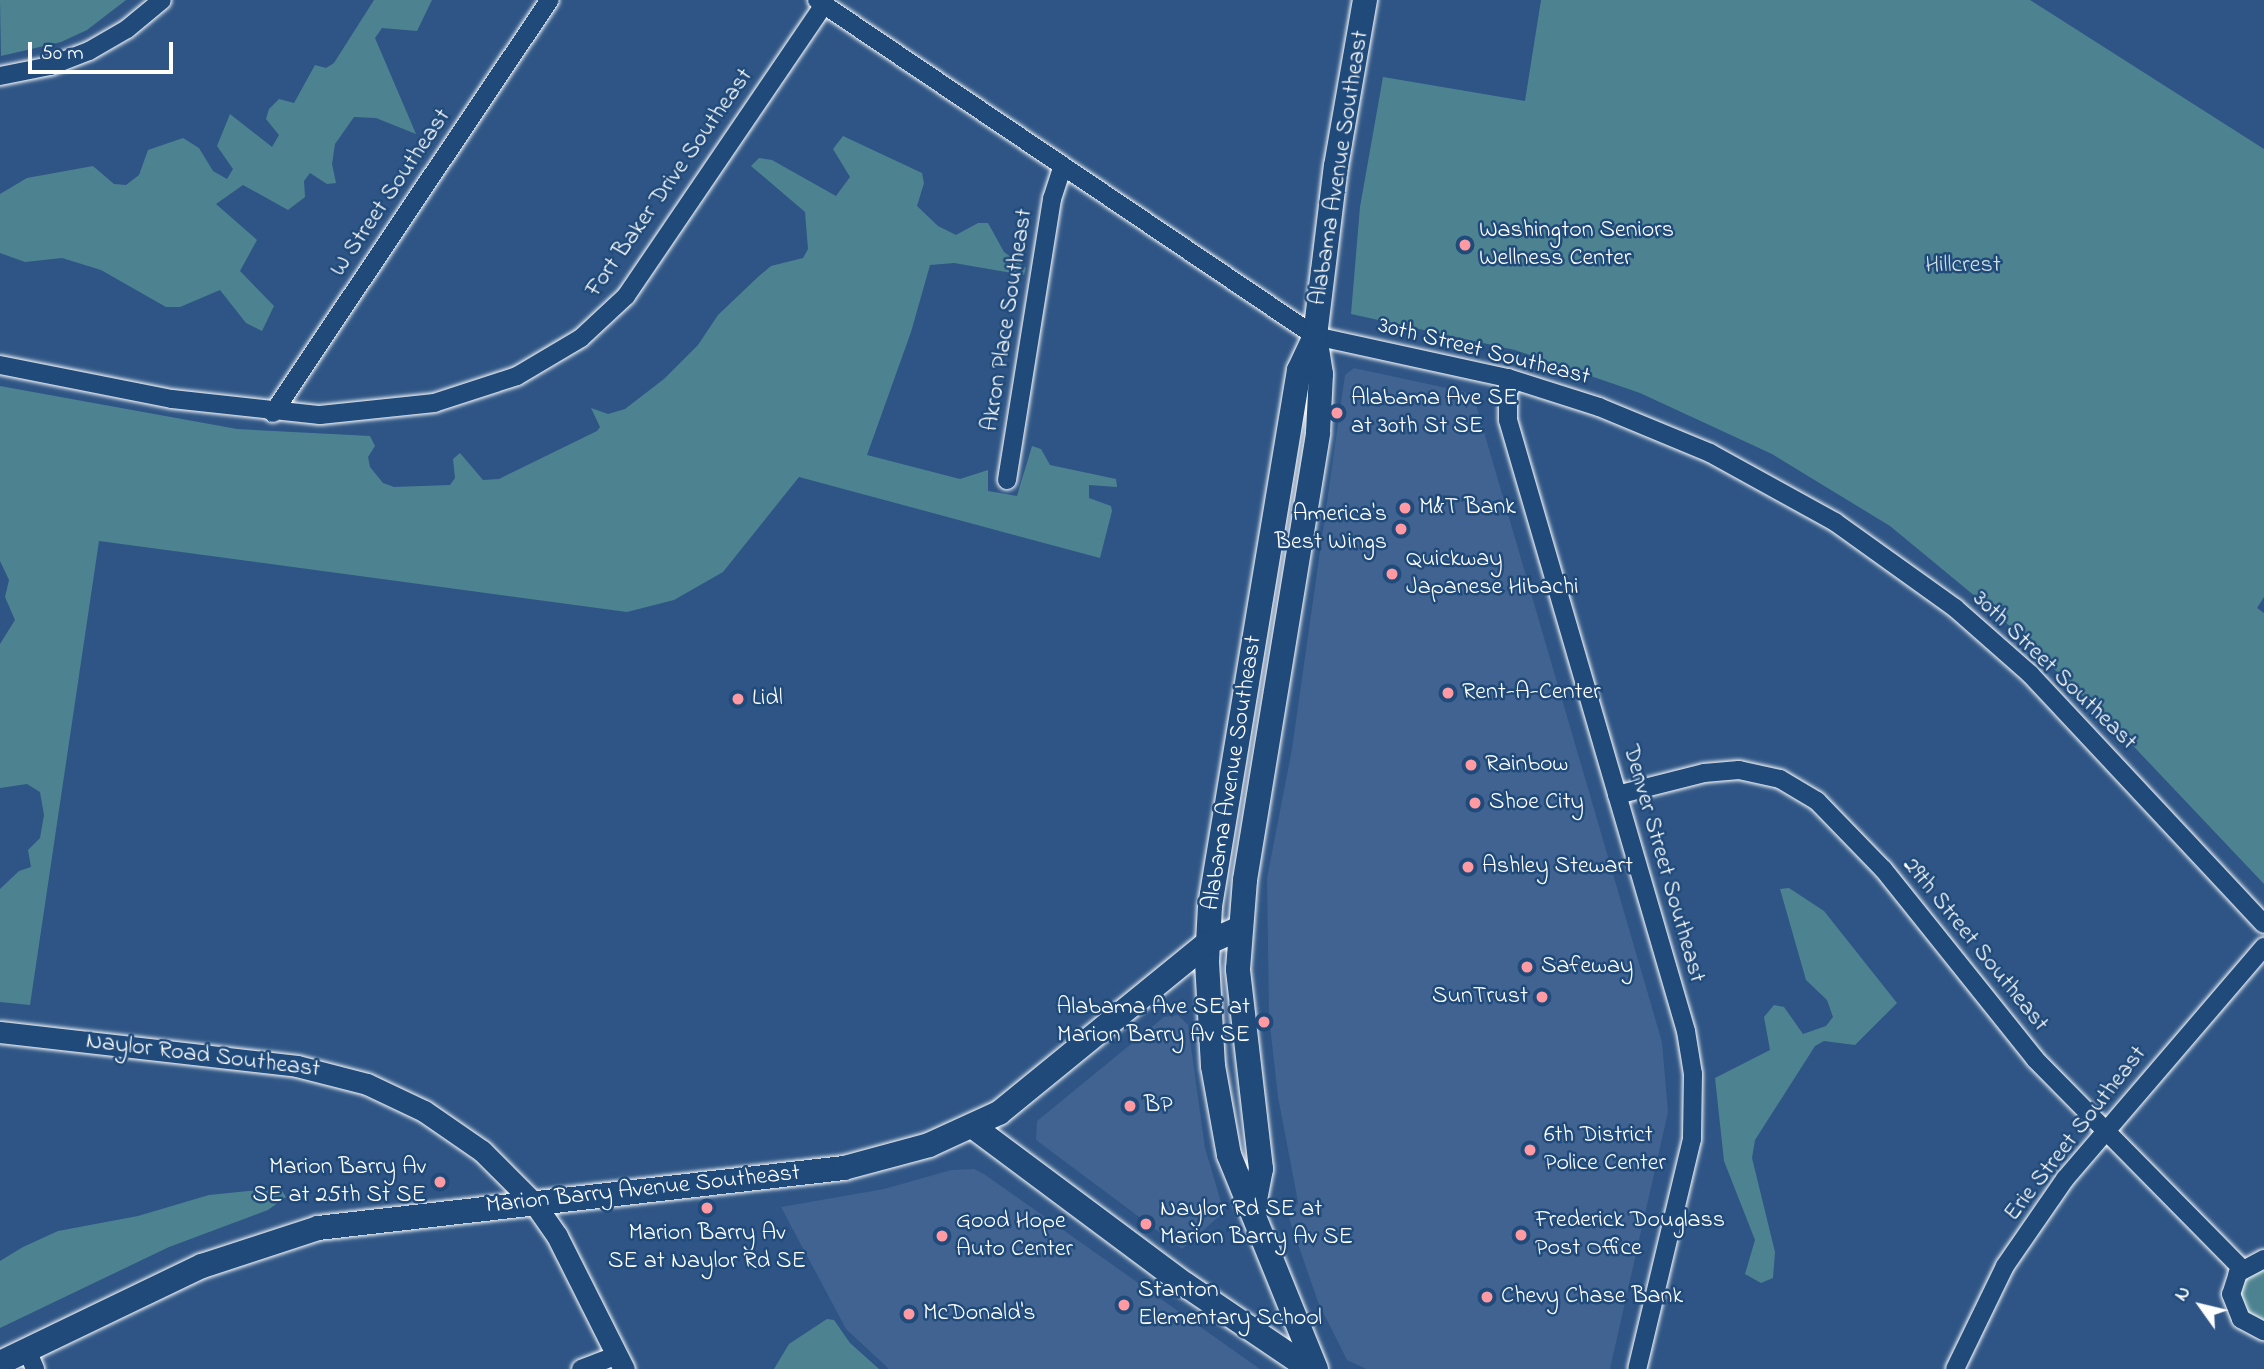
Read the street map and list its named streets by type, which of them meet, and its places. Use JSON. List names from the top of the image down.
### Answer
{
  "streets": {
    "main road": ["Alabama Avenue Southeast", "Marion Barry Avenue Southeast"],
    "street": [
      "Fort Baker Drive Southeast",
      "W Street Southeast",
      "Akron Place Southeast",
      "30th Street Southeast",
      "Denver Street Southeast",
      "29th Street Southeast",
      "Naylor Road Southeast",
      "Erie Street Southeast"
    ]
  },
  "crossings": [
    ["Alabama Avenue Southeast", "30th Street Southeast"],
    ["Alabama Avenue Southeast", "Marion Barry Avenue Southeast"],
    ["Fort Baker Drive Southeast", "W Street Southeast"],
    ["Fort Baker Drive Southeast", "30th Street Southeast"],
    ["Akron Place Southeast", "30th Street Southeast"],
    ["30th Street Southeast", "Denver Street Southeast"],
    ["Denver Street Southeast", "29th Street Southeast"],
    ["29th Street Southeast", "Erie Street Southeast"],
    ["Naylor Road Southeast", "Marion Barry Avenue Southeast"]
  ],
  "parks": ["Hillcrest"],
  "places": [
    "Washington Seniors Wellness Center",
    "Alabama Ave SE at 30th St SE",
    "M&T Bank",
    "America's Best Wings",
    "Quickway Japanese Hibachi",
    "Rent-A-Center",
    "Lidl",
    "Rainbow",
    "Shoe City",
    "Ashley Stewart",
    "Safeway",
    "SunTrust",
    "Alabama Ave SE at Marion Barry Av SE",
    "BP",
    "6th District Police Center",
    "Marion Barry Av SE at 25th St SE",
    "Marion Barry Av SE at Naylor Rd SE",
    "Naylor Rd SE at Marion Barry Av SE",
    "Frederick Douglass Post Office",
    "Good Hope Auto Center",
    "Chevy Chase Bank",
    "Stanton Elementary School",
    "McDonald's"
  ],
  "scale_bar": "50 m",
  "north": "top left"
}
